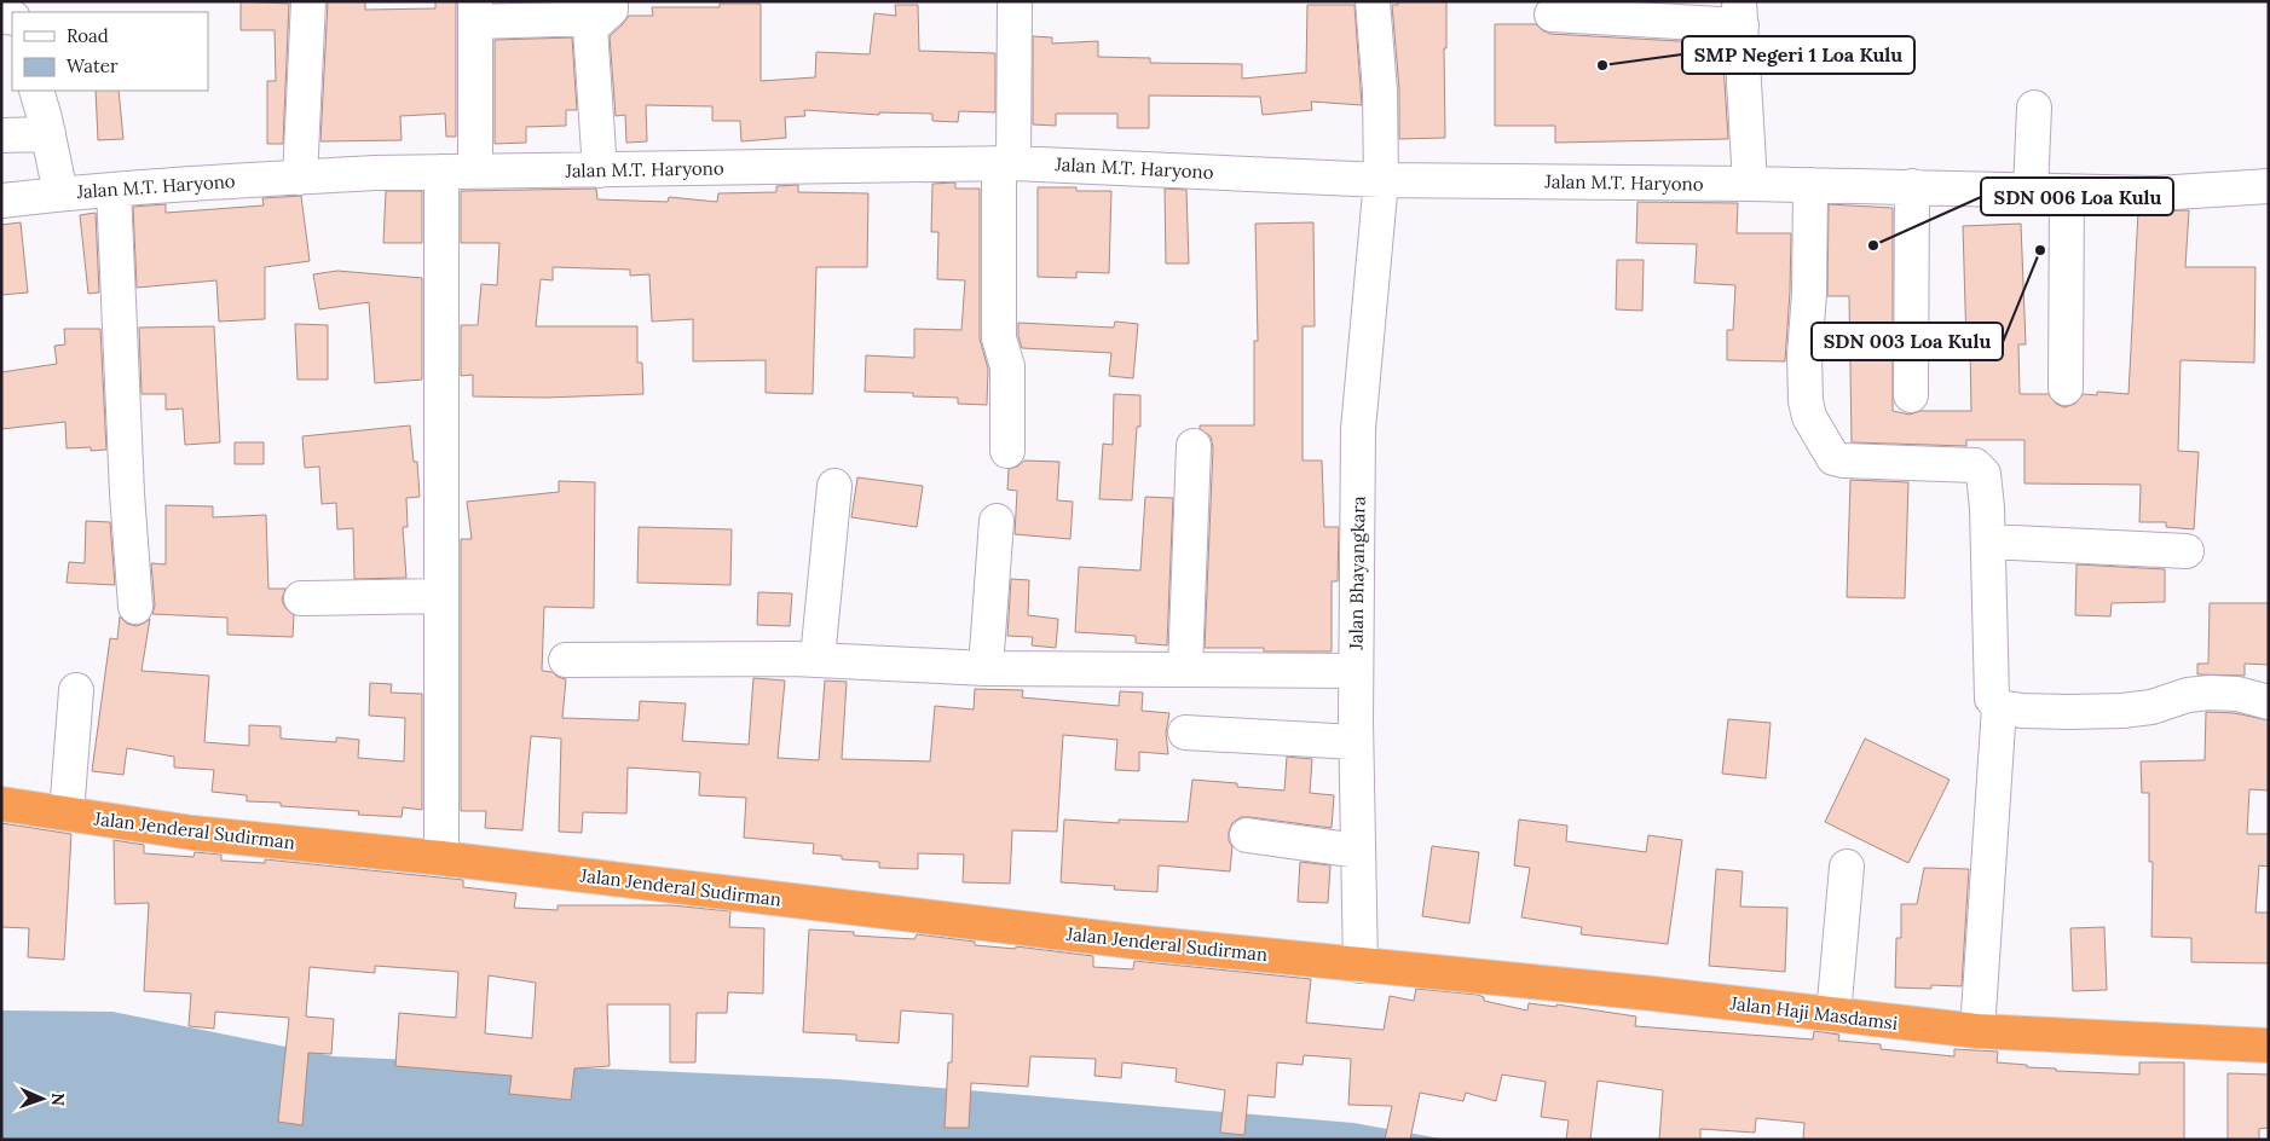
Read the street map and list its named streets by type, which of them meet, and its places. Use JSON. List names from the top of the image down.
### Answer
{
  "streets": {
    "highway": ["Jalan Jenderal Sudirman", "Jalan Haji Masdamsi"],
    "street": ["Jalan M.T. Haryono", "Jalan Bhayangkara"]
  },
  "crossings": [
    ["Jalan M.T. Haryono", "Jalan Bhayangkara"],
    ["Jalan Bhayangkara", "Jalan Jenderal Sudirman"],
    ["Jalan Bhayangkara", "Jalan Haji Masdamsi"],
    ["Jalan Jenderal Sudirman", "Jalan Haji Masdamsi"]
  ],
  "places": ["SMP Negeri 1 Loa Kulu", "SDN 006 Loa Kulu", "SDN 003 Loa Kulu"],
  "legend": ["Road", "Water"],
  "north": "right"
}
